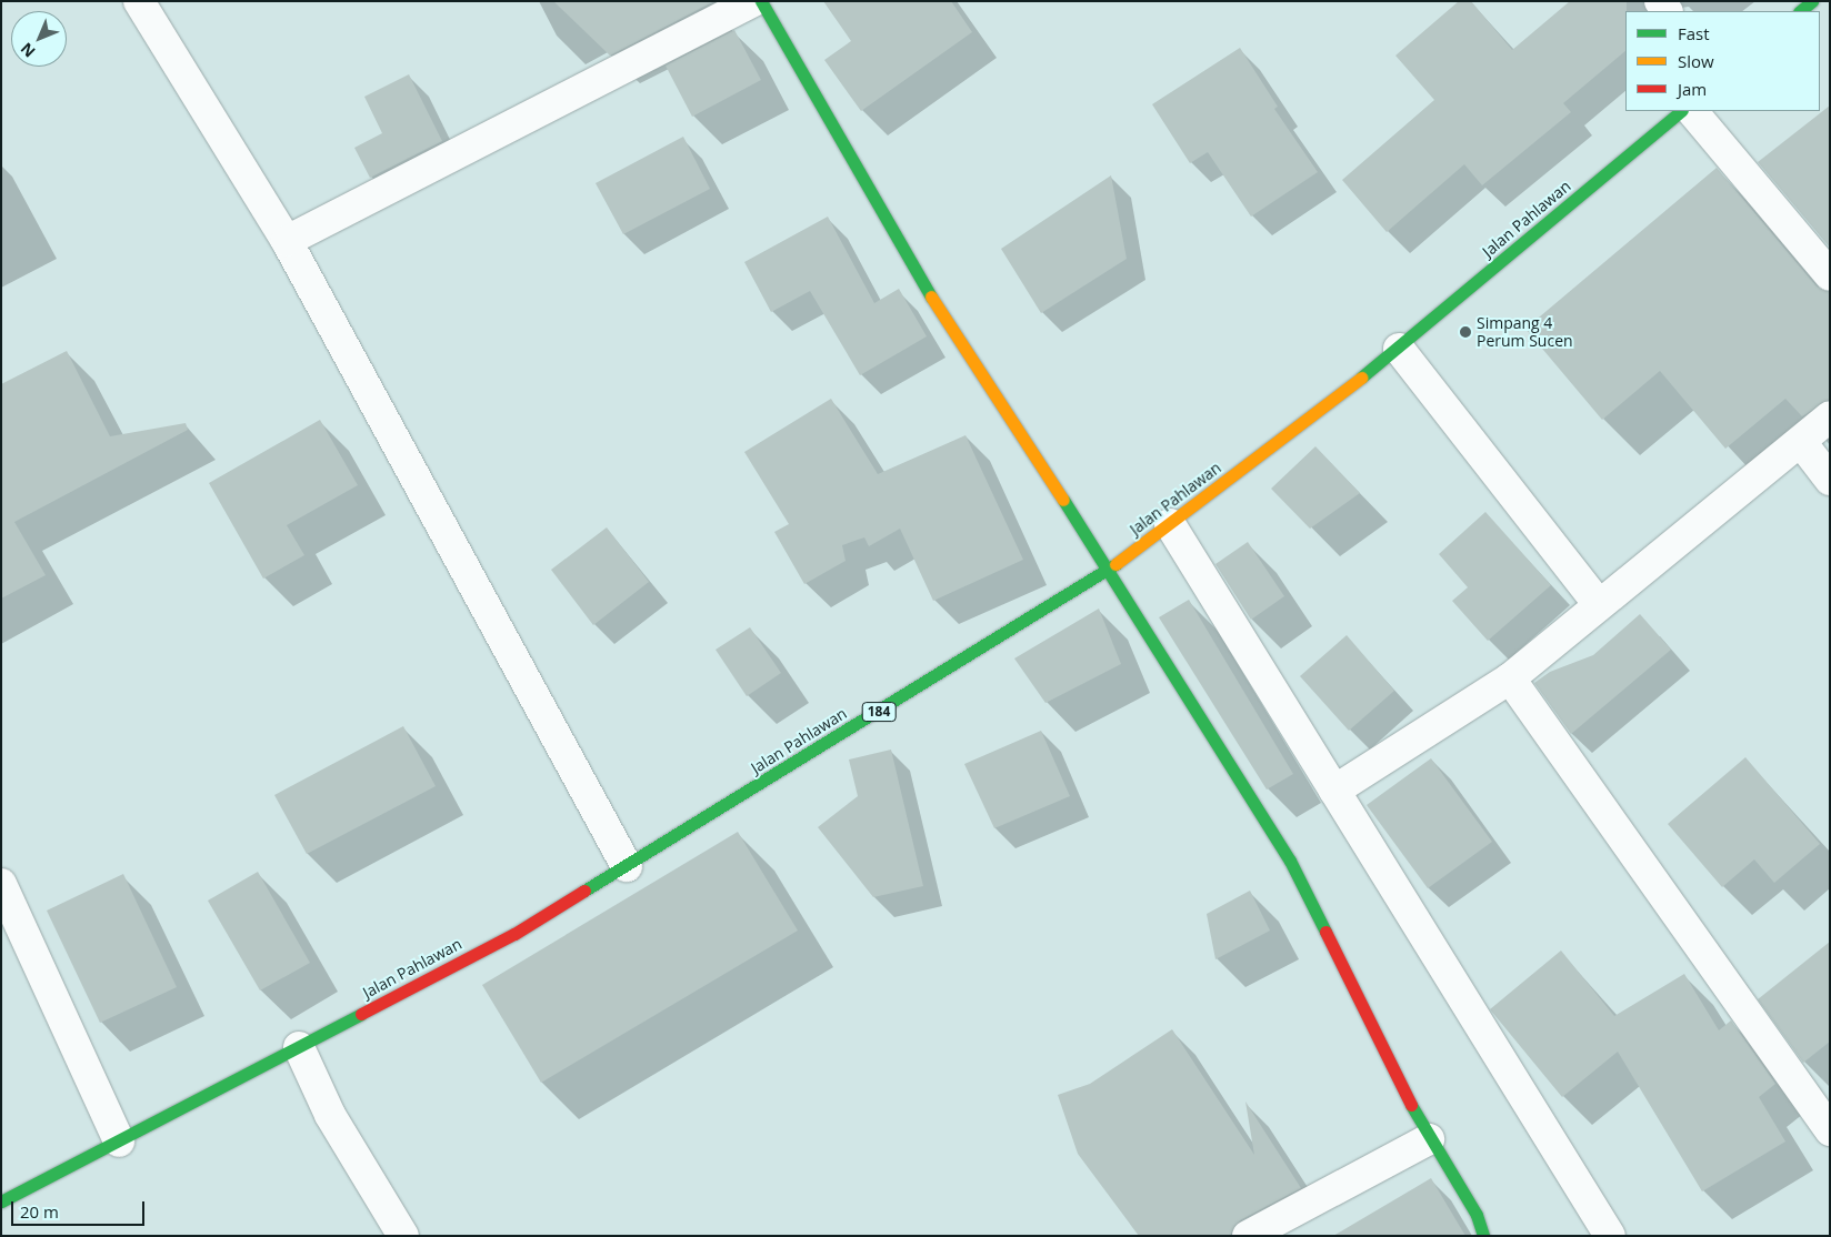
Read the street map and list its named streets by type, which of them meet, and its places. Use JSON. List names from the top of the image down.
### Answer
{
  "streets": {
    "main road": ["Jalan Pahlawan", "184"]
  },
  "places": ["Simpang 4 Perum Sucen"],
  "legend": ["Fast", "Slow", "Jam"],
  "scale_bar": "20 m",
  "north": "bottom left"
}
